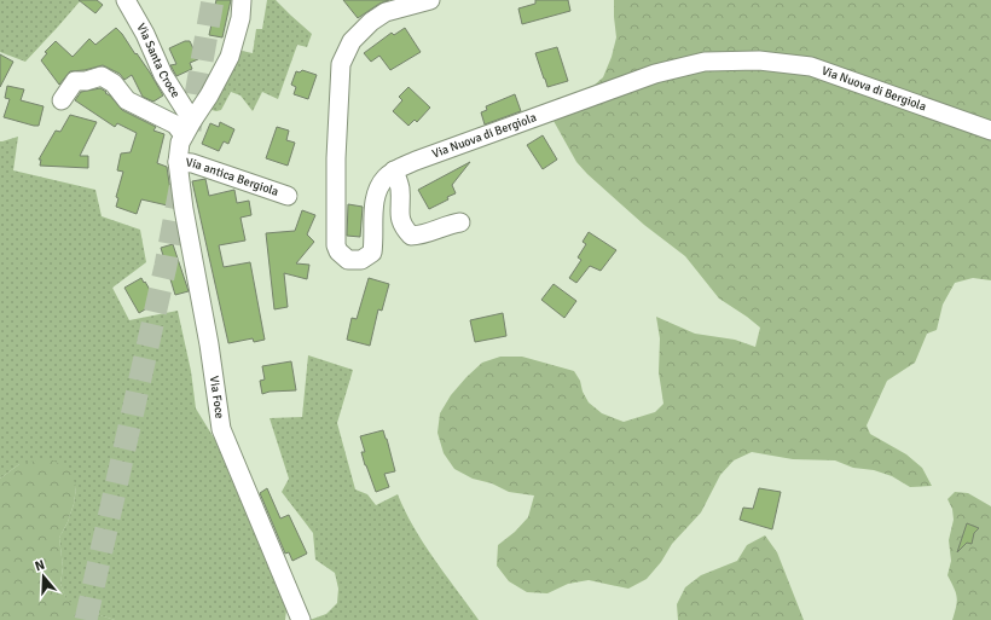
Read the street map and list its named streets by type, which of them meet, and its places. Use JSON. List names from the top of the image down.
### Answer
{
  "streets": {
    "street": [
      "Via Santa Croce",
      "Via Nuova di Bergiola",
      "Via antica Bergiola",
      "Via Foce"
    ]
  },
  "crossings": [
    ["Via antica Bergiola", "Via Foce"]
  ],
  "north": "top"
}
